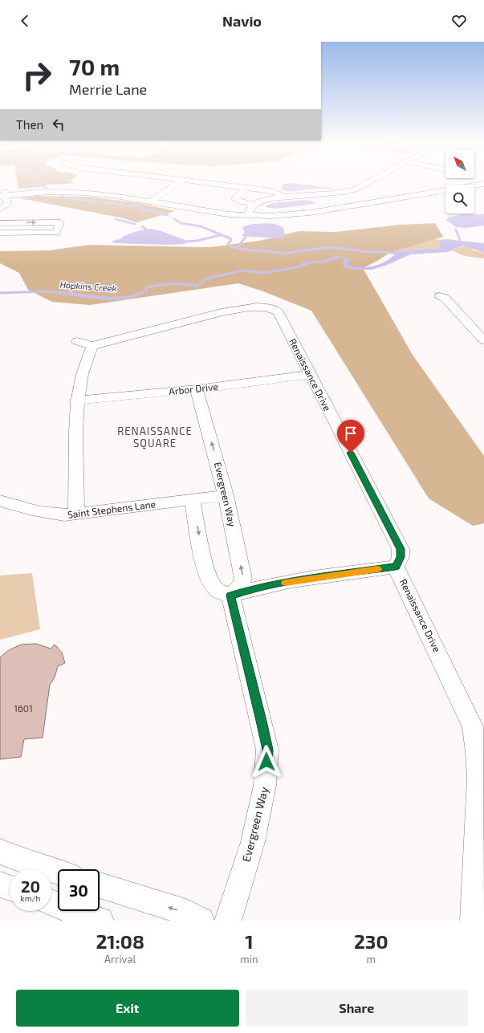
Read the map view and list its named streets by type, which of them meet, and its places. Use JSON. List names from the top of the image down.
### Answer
{
  "streets": {
    "street": [
      "Renaissance Drive",
      "Arbor Drive",
      "Evergreen Way",
      "Saint Stephens Lane"
    ]
  },
  "crossings": [
    ["Renaissance Drive", "Arbor Drive"],
    ["Arbor Drive", "Evergreen Way"],
    ["Evergreen Way", "Saint Stephens Lane"]
  ],
  "districts": ["RENAISSANCE SQUARE"],
  "water": ["Hopkins Creek"],
  "house_numbers": ["1601"],
  "north": "top left",
  "page": {
    "header": "Navio",
    "turn": ["70 m", "Merrie Lane"],
    "then": "Then",
    "speed": "20 km/h",
    "limit": "30",
    "eta": [
      "21:08",
      "Arrival",
      "1",
      "min",
      "230",
      "m"
    ],
    "buttons": ["Exit", "Share"]
  }
}
